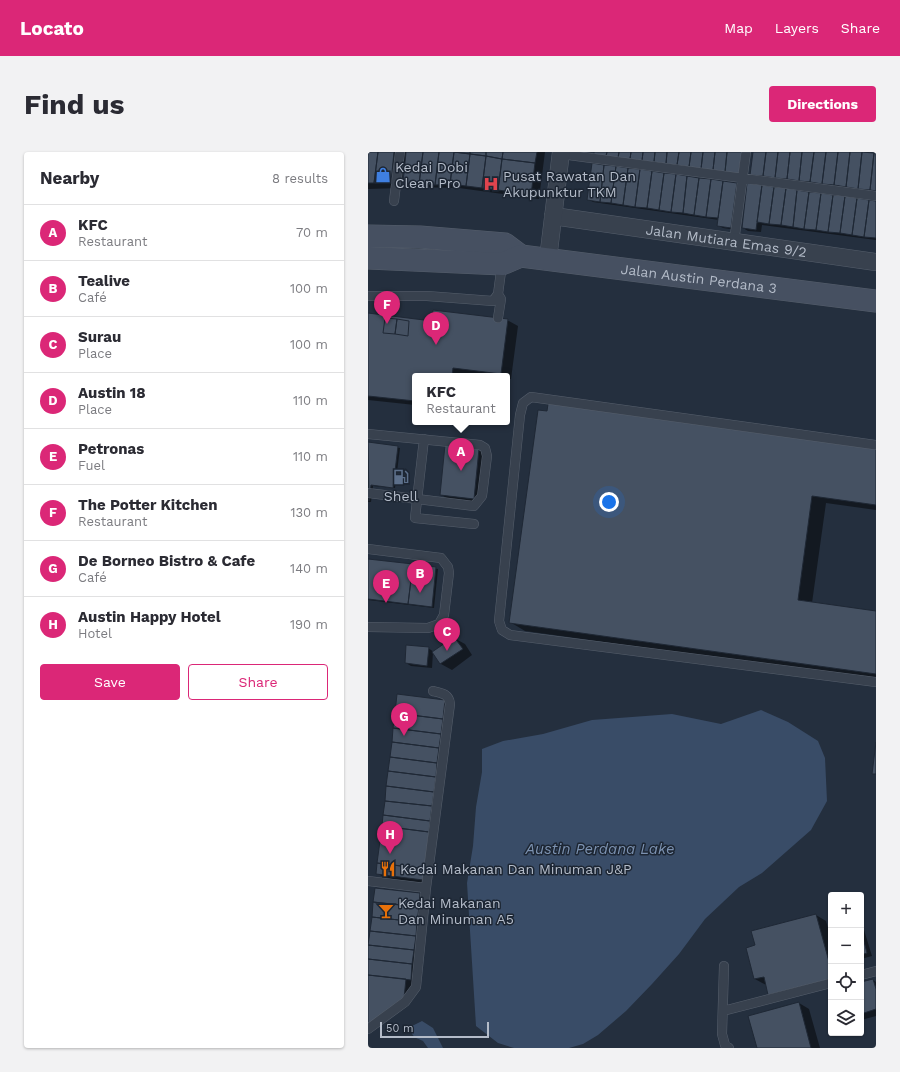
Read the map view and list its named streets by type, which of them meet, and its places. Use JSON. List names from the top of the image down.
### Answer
{
  "streets": {
    "street": ["Jalan Mutiara Emas 9/2", "Jalan Austin Perdana 3"]
  },
  "water": ["Austin Perdana Lake"],
  "places": {
    "shop": ["Kedai Dobi Clean Pro"],
    "hospital": ["Pusat Rawatan Dan Akupunktur TKM"],
    "fuel station": ["Shell"],
    "restaurant": ["Kedai Makanan Dan Minuman J&P"],
    "bar": ["Kedai Makanan Dan Minuman A5"]
  },
  "scale_bar": "50 m",
  "page": {
    "header": "Locato",
    "nav": ["Map", "Layers", "Share"],
    "buttons": [
      "Directions",
      ["Save", "Share"]
    ],
    "title": "Find us",
    "heading": ["Nearby", "8 results"],
    "list": [
      {
        "mark": "A",
        "name": "KFC",
        "note": "Restaurant",
        "value": "70 m"
      },
      {
        "mark": "B",
        "name": "Tealive",
        "note": "Café",
        "value": "100 m"
      },
      {
        "mark": "C",
        "name": "Surau",
        "note": "Place",
        "value": "100 m"
      },
      {
        "mark": "D",
        "name": "Austin 18",
        "note": "Place",
        "value": "110 m"
      },
      {
        "mark": "E",
        "name": "Petronas",
        "note": "Fuel",
        "value": "110 m"
      },
      {
        "mark": "F",
        "name": "The Potter Kitchen",
        "note": "Restaurant",
        "value": "130 m"
      },
      {
        "mark": "G",
        "name": "De Borneo Bistro & Cafe",
        "note": "Café",
        "value": "140 m"
      },
      {
        "mark": "H",
        "name": "Austin Happy Hotel",
        "note": "Hotel",
        "value": "190 m"
      }
    ],
    "pins": [
      "F",
      "D",
      "A",
      "B",
      "E",
      "C",
      "G",
      "H"
    ],
    "popup": ["KFC", "Restaurant"],
    "map_buttons": ["+", "−"],
    "scale": "50 m"
  }
}
